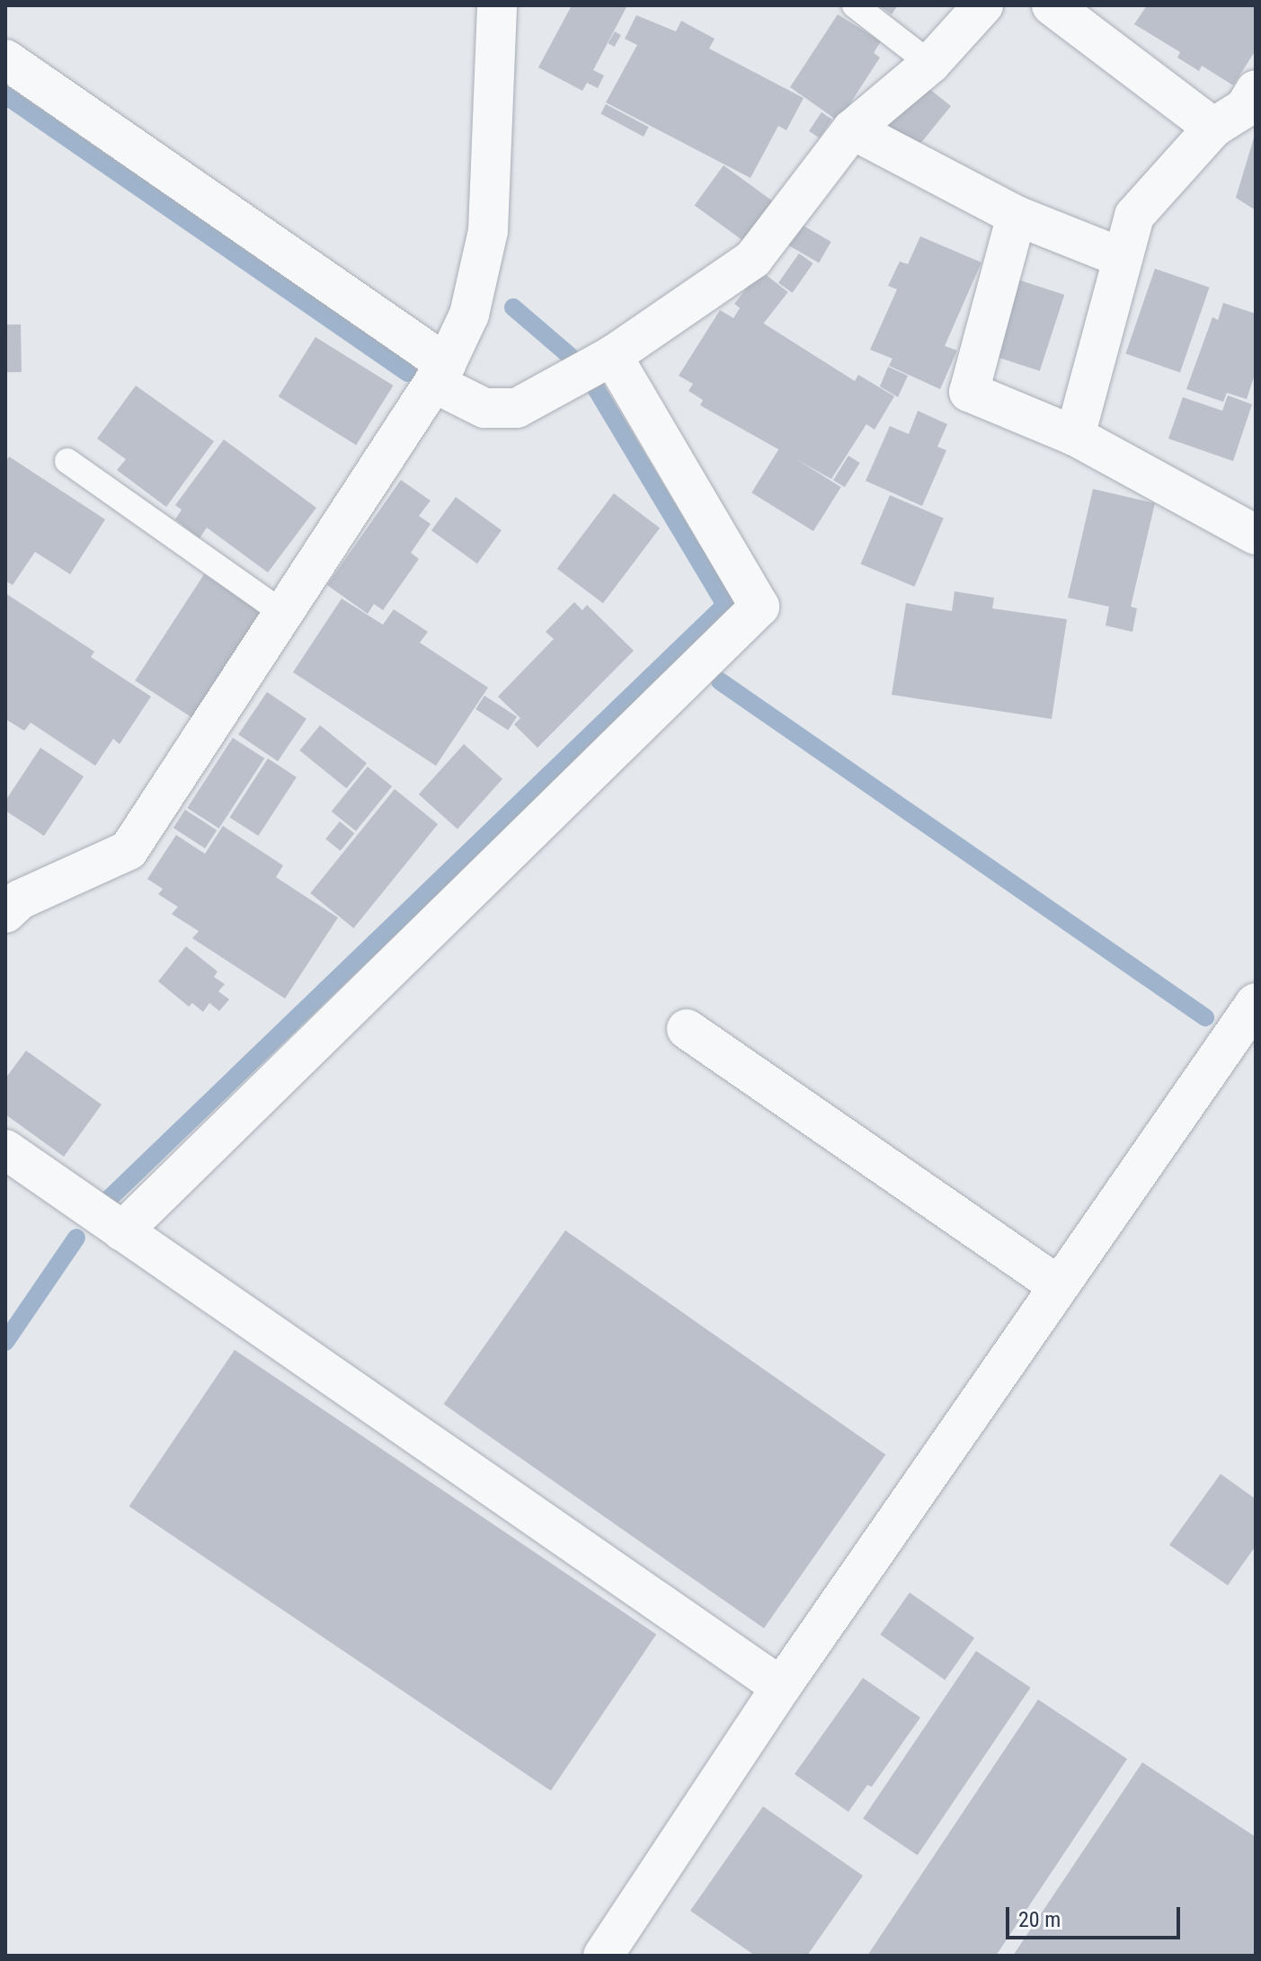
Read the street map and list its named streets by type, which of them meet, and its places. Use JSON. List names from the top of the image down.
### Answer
{
  "scale_bar": "20 m"
}
